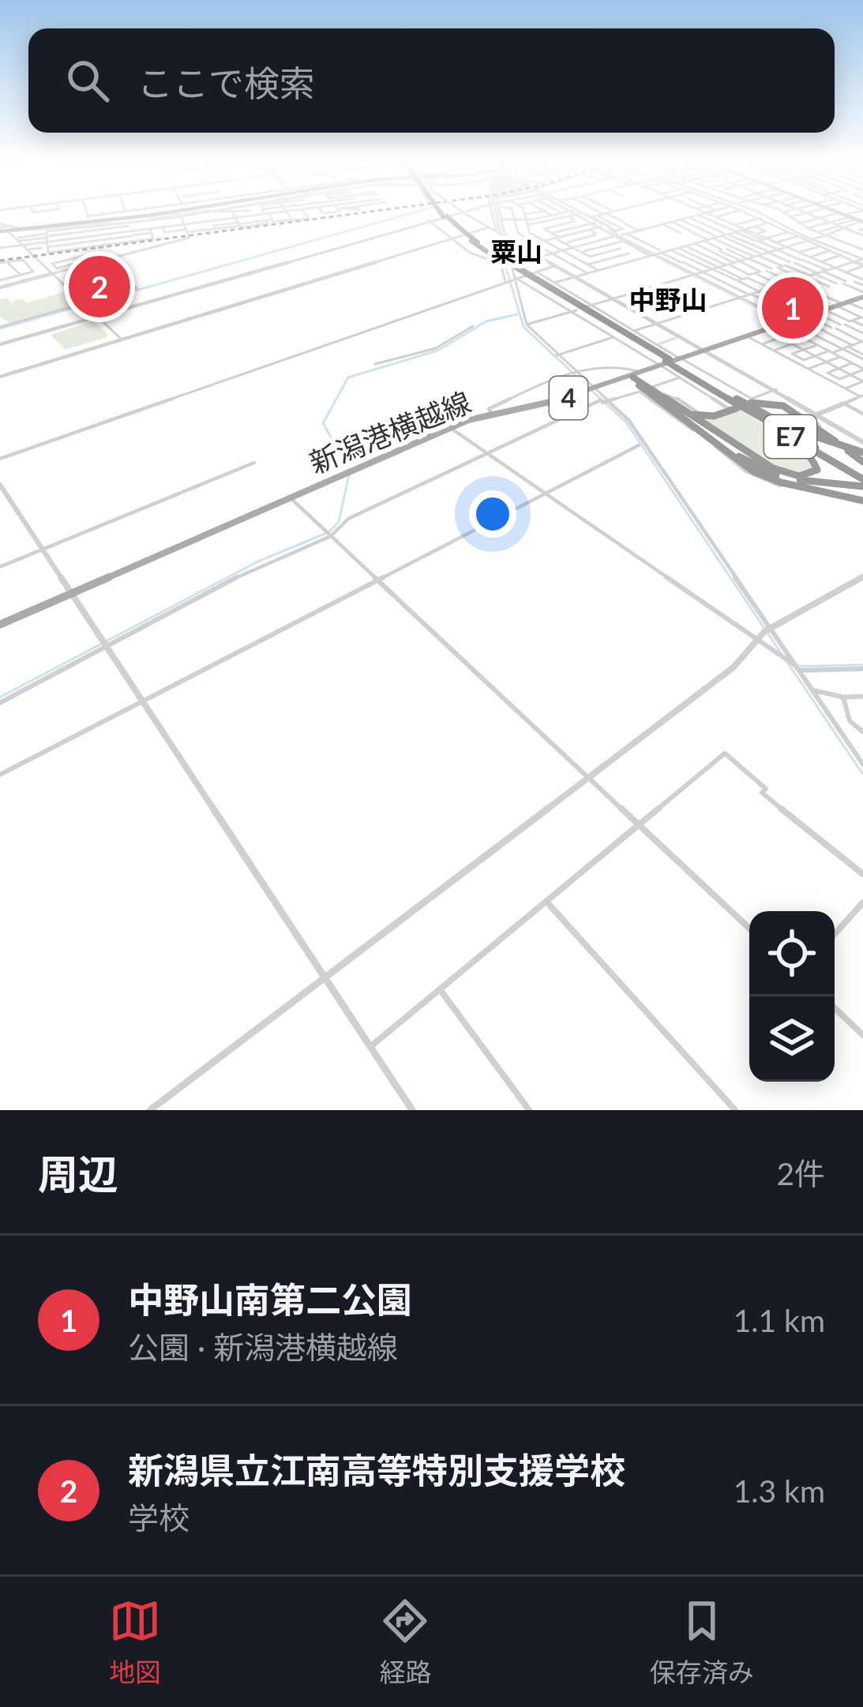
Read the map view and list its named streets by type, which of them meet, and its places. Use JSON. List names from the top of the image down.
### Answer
{
  "streets": {
    "highway": ["E7"],
    "main road": ["4", "新潟港横越線"]
  },
  "crossings": [
    ["新潟港横越線", "E7"]
  ],
  "districts": ["粟山", "中野山"],
  "page": {
    "search": "ここで検索",
    "pins": ["2", "1"],
    "heading": ["周辺", "2件"],
    "list": [
      {
        "mark": "1",
        "name": "中野山南第二公園",
        "note": "公園 · 新潟港横越線",
        "value": "1.1 km"
      },
      {
        "mark": "2",
        "name": "新潟県立江南高等特別支援学校",
        "note": "学校",
        "value": "1.3 km"
      }
    ],
    "nav": ["地図", "経路", "保存済み"]
  }
}
